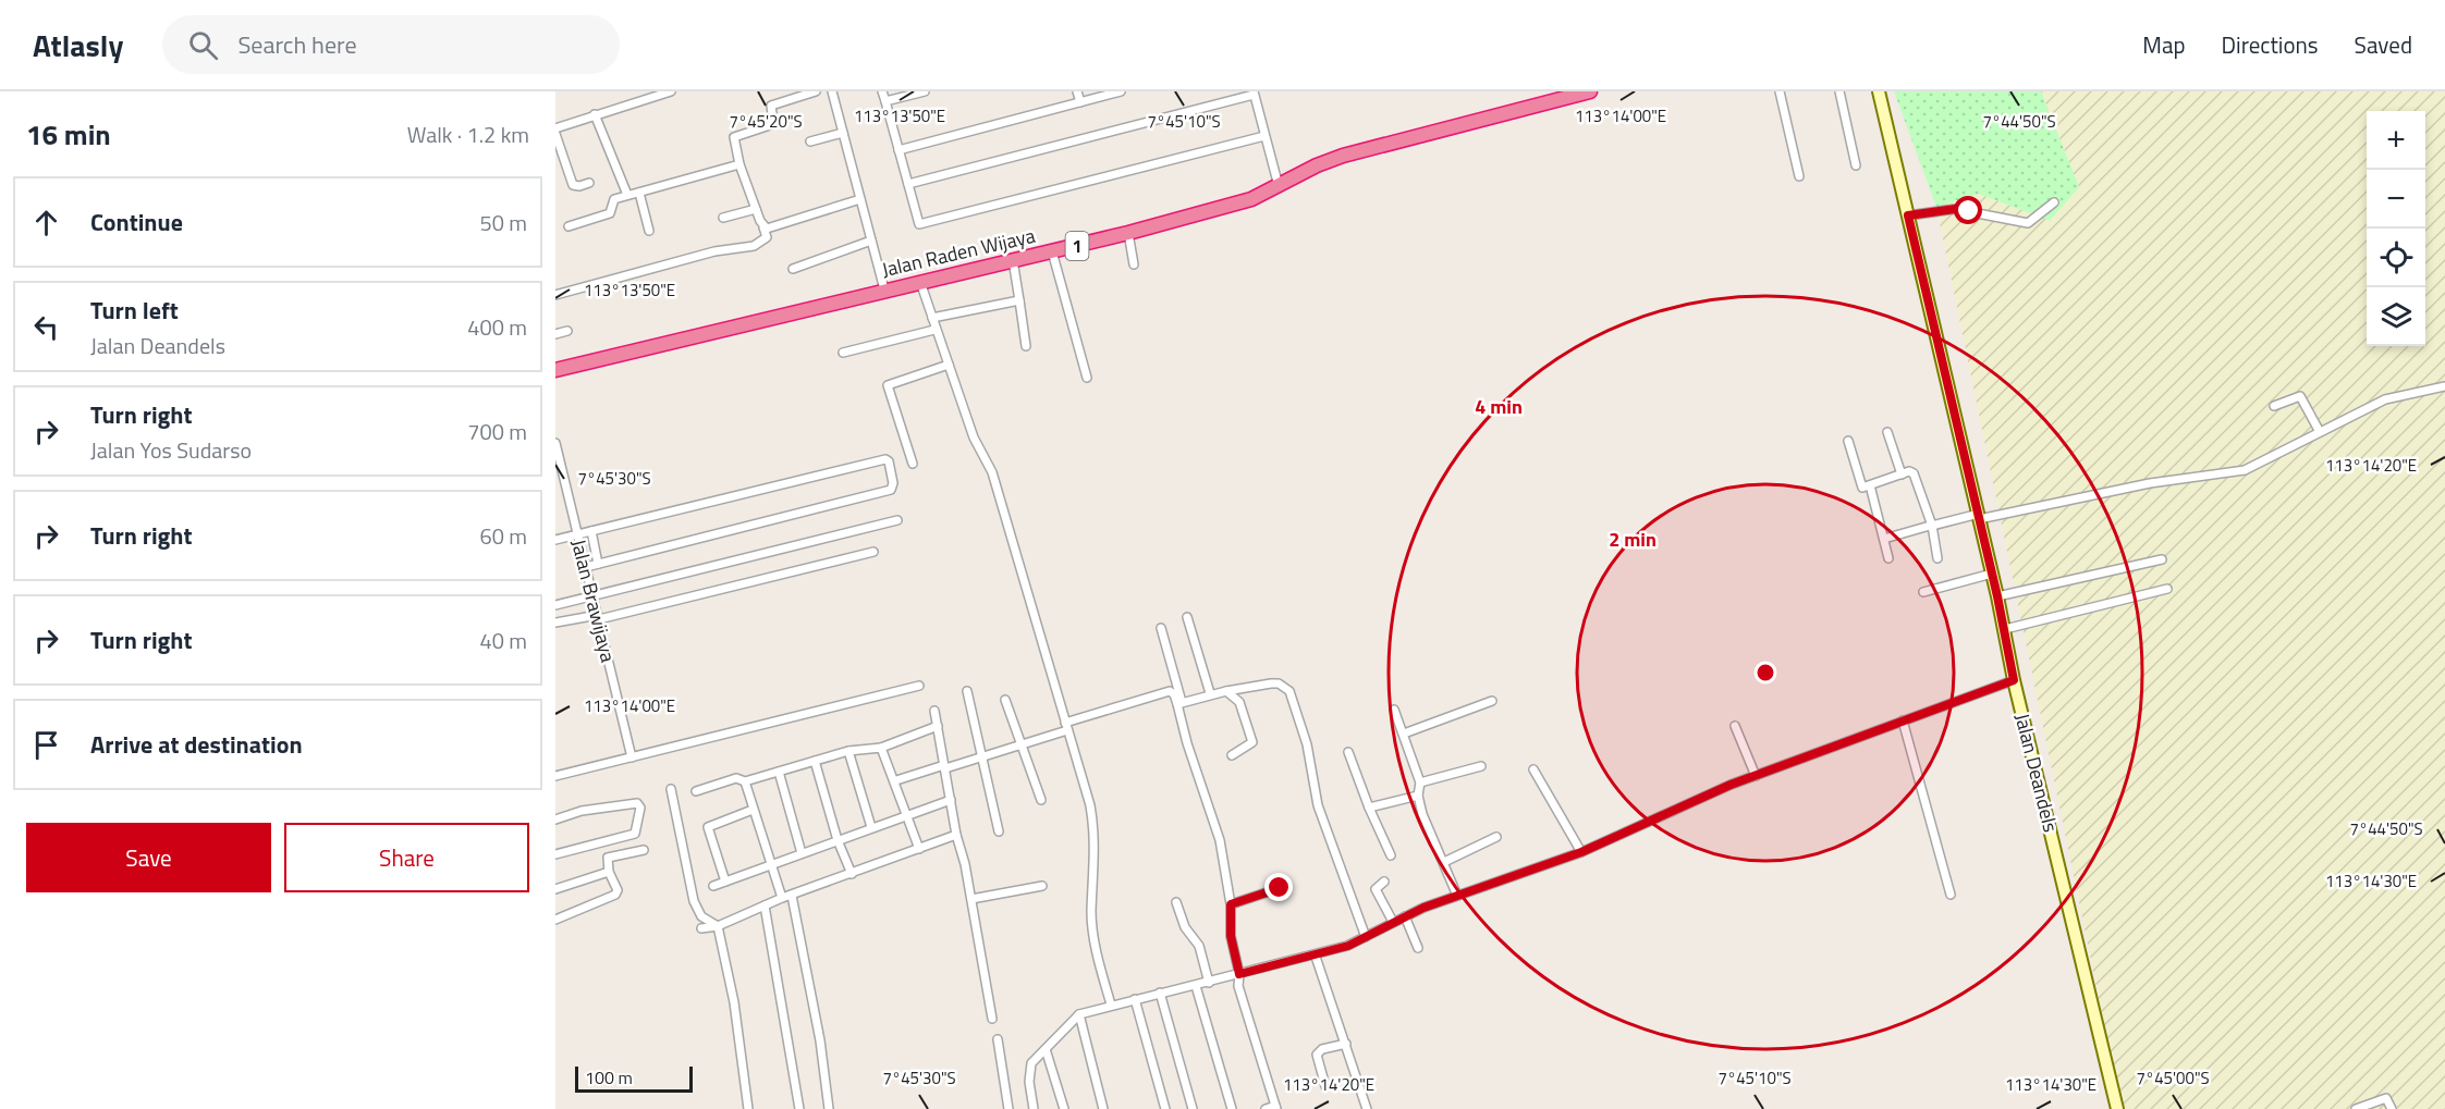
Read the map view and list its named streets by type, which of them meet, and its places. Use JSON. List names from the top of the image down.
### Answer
{
  "streets": {
    "highway": ["1", "Jalan Raden Wijaya"],
    "street": ["Jalan Brawijaya", "Jalan Deandels"]
  },
  "scale_bar": "100 m",
  "page": {
    "header": "Atlasly",
    "search": "Search here",
    "nav": ["Map", "Directions", "Saved"],
    "heading": ["16 min", "Walk · 1.2 km"],
    "map_buttons": ["+", "−"],
    "list": [
      ["Continue", "50 m"],
      ["Turn left", "Jalan Deandels", "400 m"],
      ["Turn right", "Jalan Yos Sudarso", "700 m"],
      ["Turn right", "60 m"],
      ["Turn right", "40 m"],
      "Arrive at destination"
    ],
    "buttons": ["Save", "Share"],
    "scale": "100 m"
  },
  "coordinates": [
    "113°13'50\"E",
    "113°14'00\"E",
    "7°45'20\"S",
    "7°45'10\"S",
    "7°44'50\"S",
    "113°14'20\"E",
    "7°45'30\"S",
    "113°14'30\"E",
    "7°45'00\"S"
  ],
  "rings": ["4 min", "2 min"]
}
